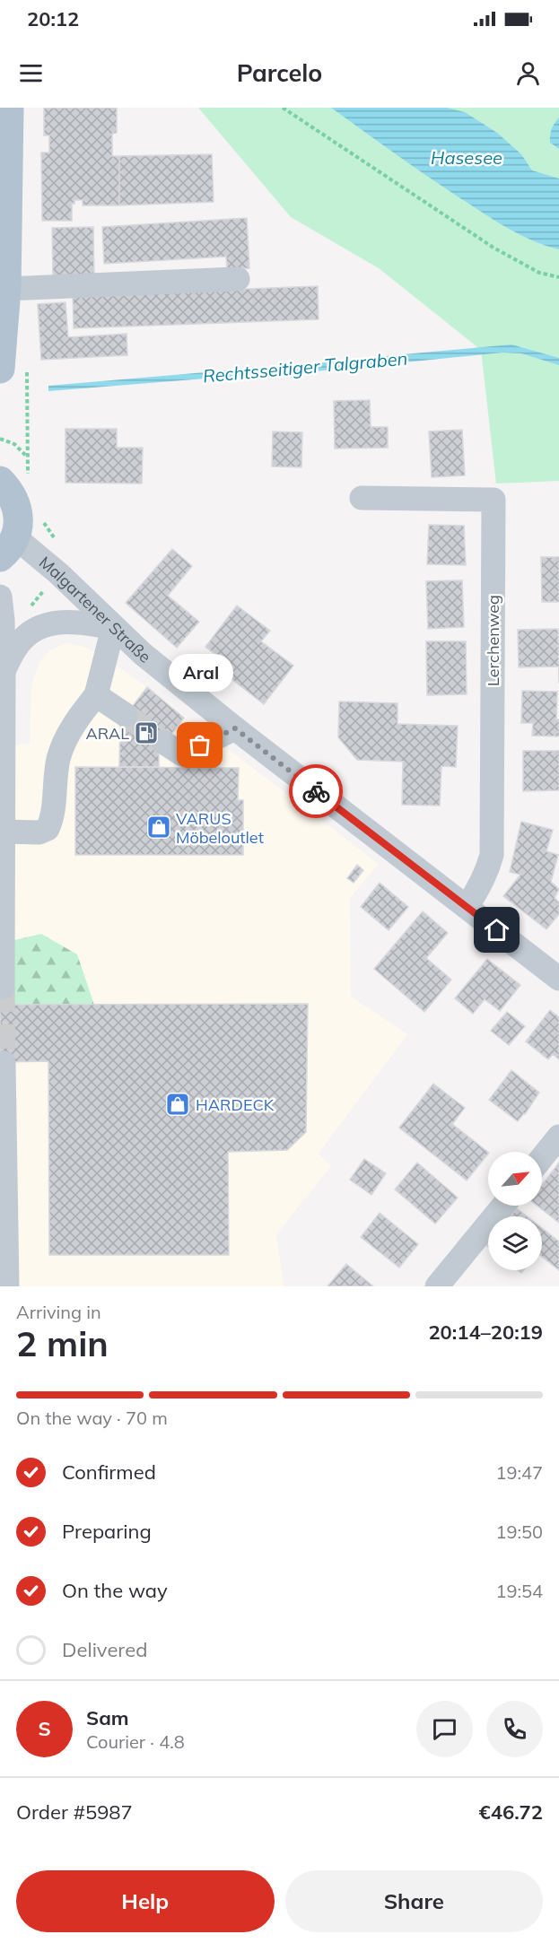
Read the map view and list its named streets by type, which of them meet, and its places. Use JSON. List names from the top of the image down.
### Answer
{
  "streets": {
    "street": ["Malgartener Straße", "Lerchenweg"]
  },
  "crossings": [
    ["Malgartener Straße", "Lerchenweg"]
  ],
  "water": ["Hasesee", "Rechtsseitiger Talgraben"],
  "places": {
    "fuel station": ["ARAL"],
    "other": ["Aral"],
    "shop": ["VARUS Möbeloutlet", "HARDECK"]
  },
  "north": "top right",
  "page": {
    "status": "20:12",
    "header": "Parcelo",
    "bubble": "Aral",
    "heading": ["2 min", "Arriving in", "20:14–20:19"],
    "panel": [
      "Sam",
      "Courier · 4.8",
      "Order #5987",
      "€46.72"
    ],
    "bar": "On the way · 70 m",
    "list": [
      ["Confirmed", "19:47"],
      ["Preparing", "19:50"],
      ["On the way", "19:54"],
      "Delivered"
    ],
    "round": "S",
    "buttons": ["Help", "Share"]
  }
}
